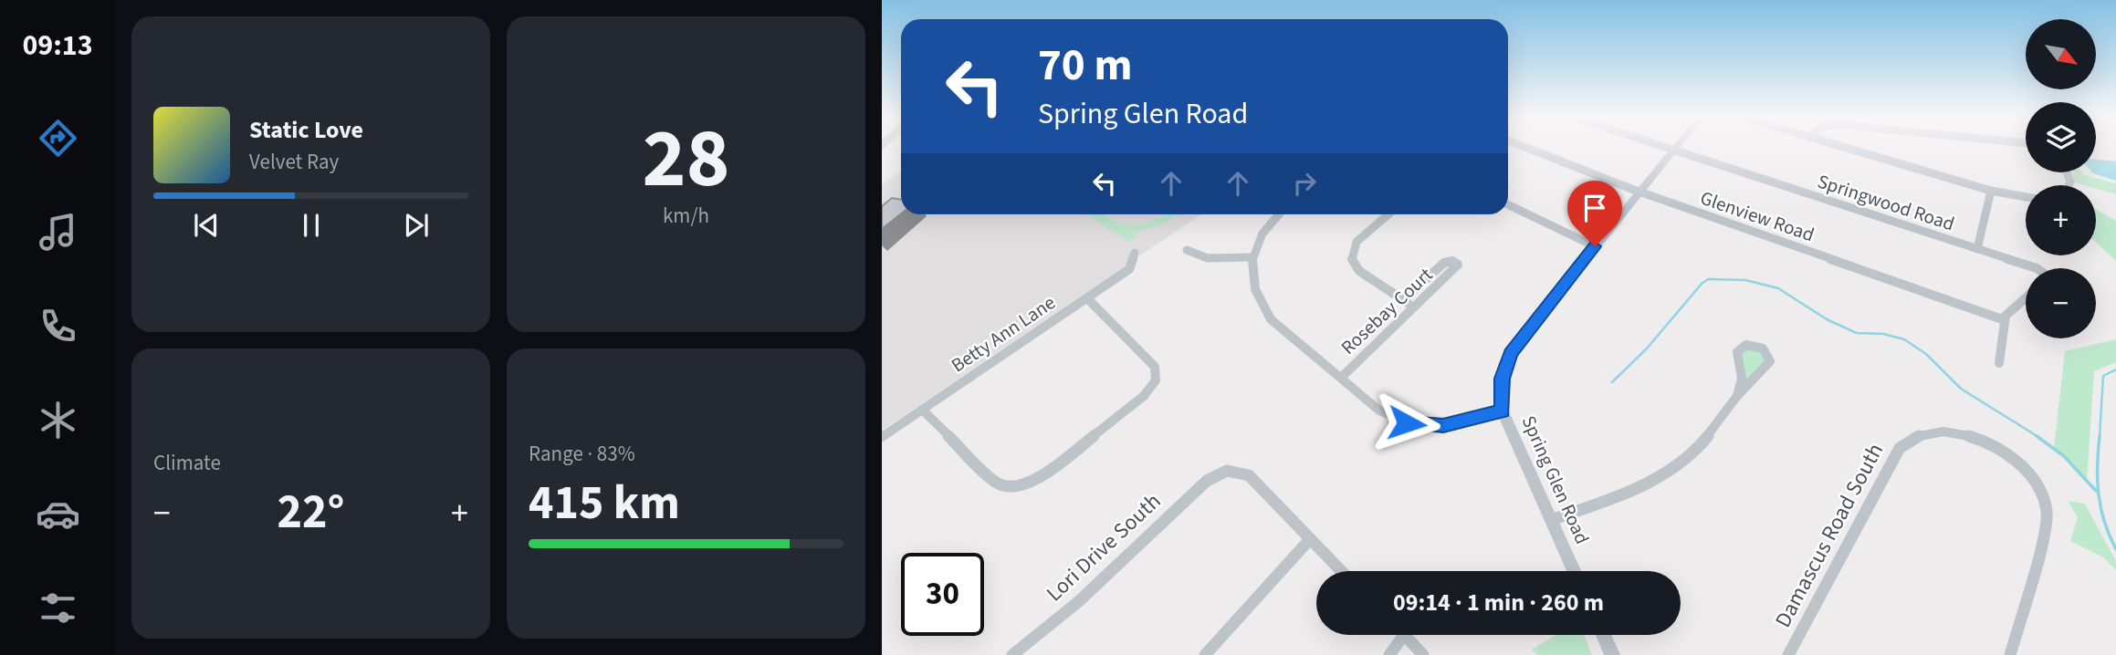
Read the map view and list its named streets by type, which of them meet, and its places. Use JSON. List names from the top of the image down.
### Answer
{
  "streets": {
    "street": [
      "Springwood Road",
      "Glenview Road",
      "Rosebay Court",
      "Betty Ann Lane",
      "Spring Glen Road",
      "Damascus Road South",
      "Lori Drive South"
    ]
  },
  "crossings": [
    ["Springwood Road", "Spring Glen Road"],
    ["Glenview Road", "Spring Glen Road"]
  ],
  "north": "bottom right",
  "page": {
    "tabs": "09:13",
    "tile": [
      ["28", "km/h"],
      "Climate",
      ["Range · 83%", "415 km"]
    ],
    "map_buttons": ["+", "−"],
    "turn": ["70 m", "Spring Glen Road"],
    "song": ["Static Love", "Velvet Ray"],
    "heat": ["−", "22°", "+"],
    "limit": "30",
    "trip": "09:14 · 1 min · 260 m"
  }
}
